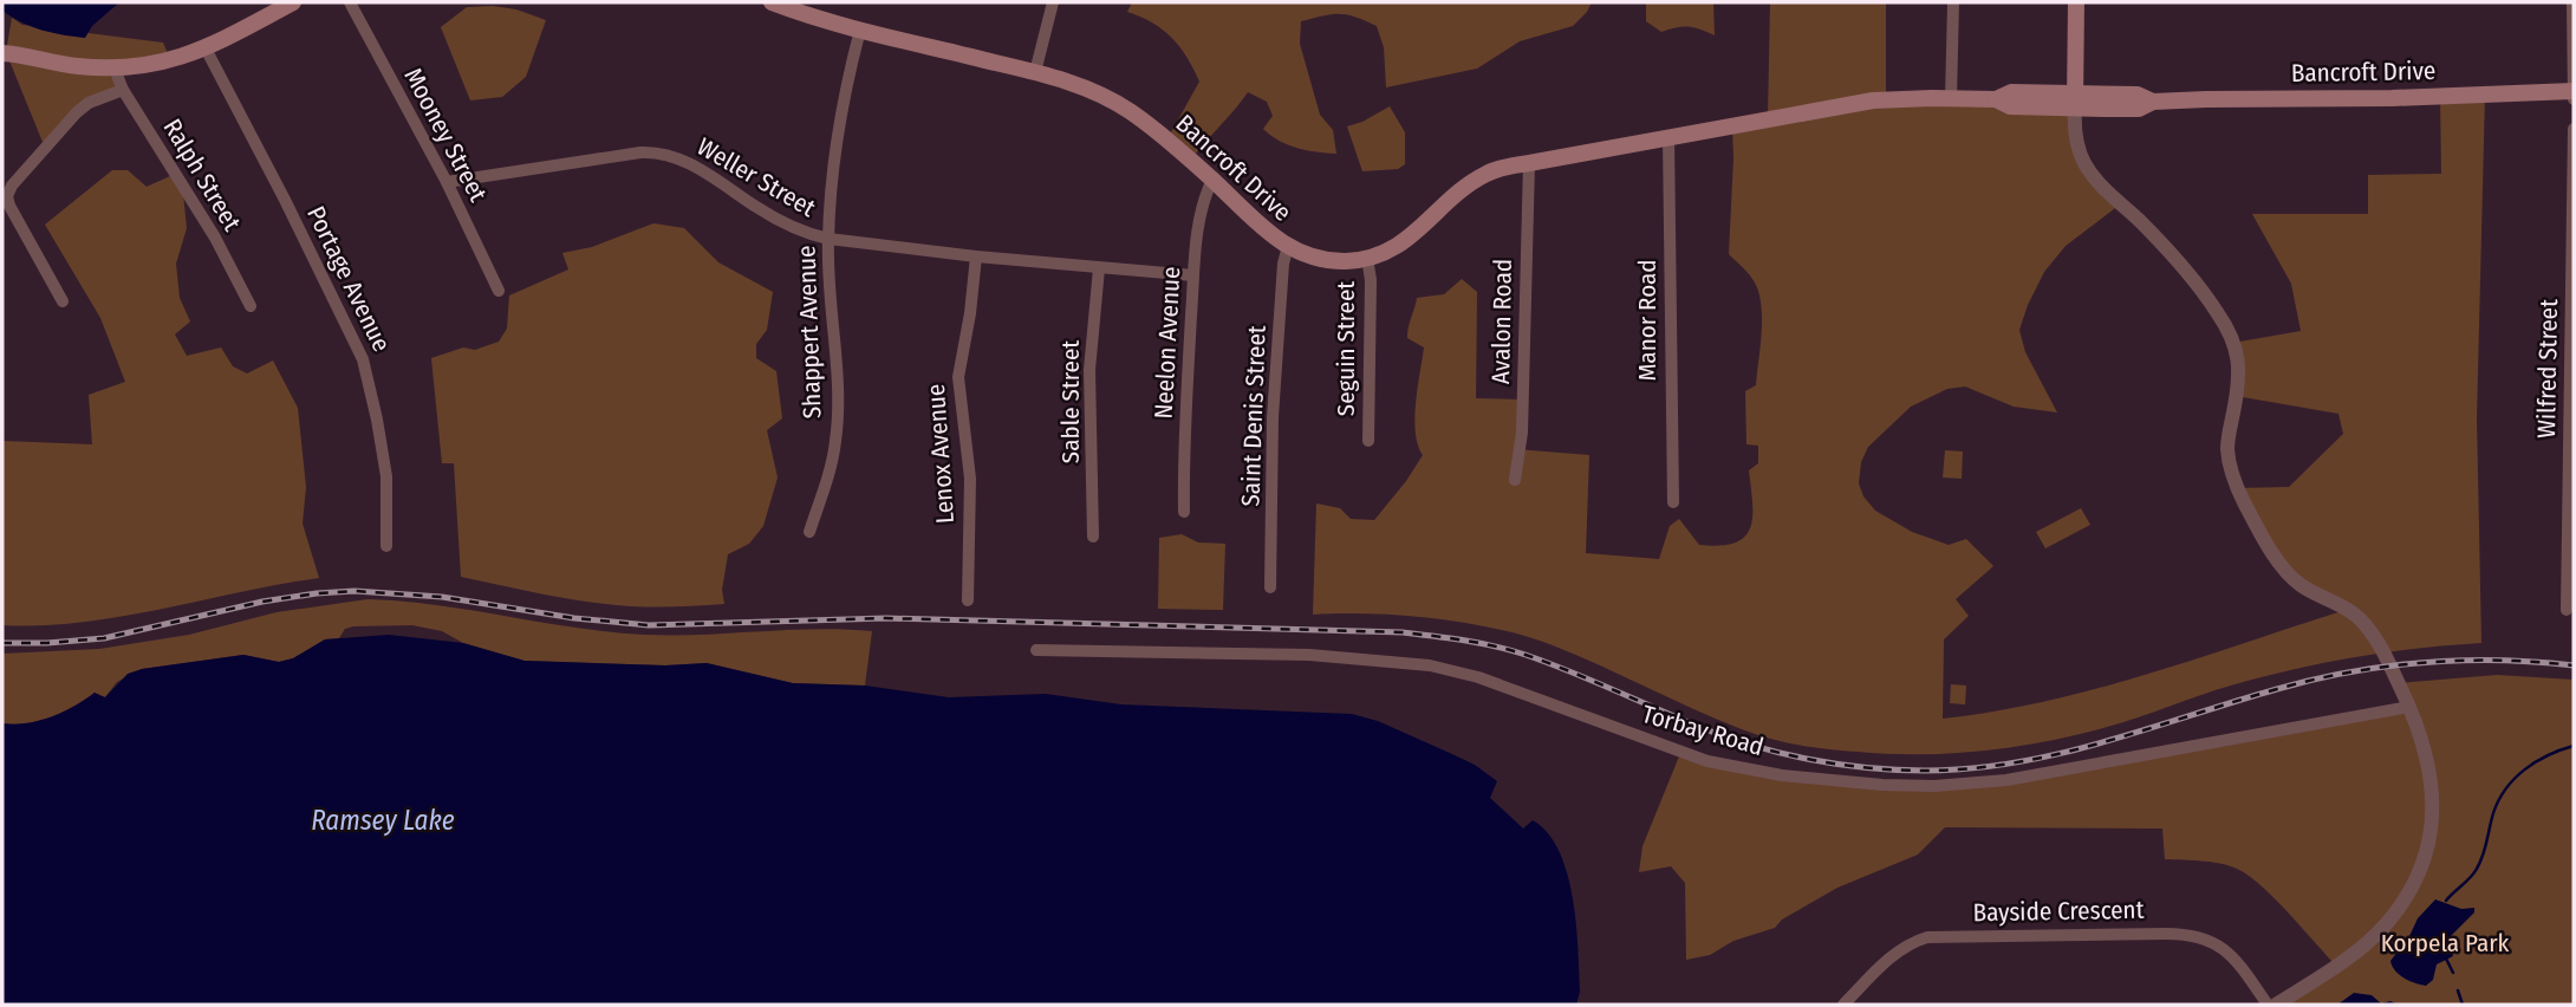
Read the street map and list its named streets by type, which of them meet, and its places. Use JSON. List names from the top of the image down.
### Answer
{
  "streets": {
    "main road": ["Bancroft Drive"],
    "street": [
      "Mooney Street",
      "Ralph Street",
      "Weller Street",
      "Portage Avenue",
      "Manor Road",
      "Avalon Road",
      "Shappert Avenue",
      "Neelon Avenue",
      "Seguin Street",
      "Wilfred Street",
      "Sable Street",
      "Saint Denis Street",
      "Lenox Avenue",
      "Torbay Road",
      "Bayside Crescent"
    ]
  },
  "crossings": [
    ["Bancroft Drive", "Manor Road"],
    ["Bancroft Drive", "Avalon Road"],
    ["Bancroft Drive", "Shappert Avenue"],
    ["Bancroft Drive", "Neelon Avenue"],
    ["Bancroft Drive", "Seguin Street"],
    ["Bancroft Drive", "Saint Denis Street"],
    ["Mooney Street", "Weller Street"],
    ["Weller Street", "Shappert Avenue"],
    ["Weller Street", "Neelon Avenue"],
    ["Weller Street", "Sable Street"],
    ["Weller Street", "Lenox Avenue"]
  ],
  "water": ["Ramsey Lake"],
  "parks": ["Korpela Park"]
}
